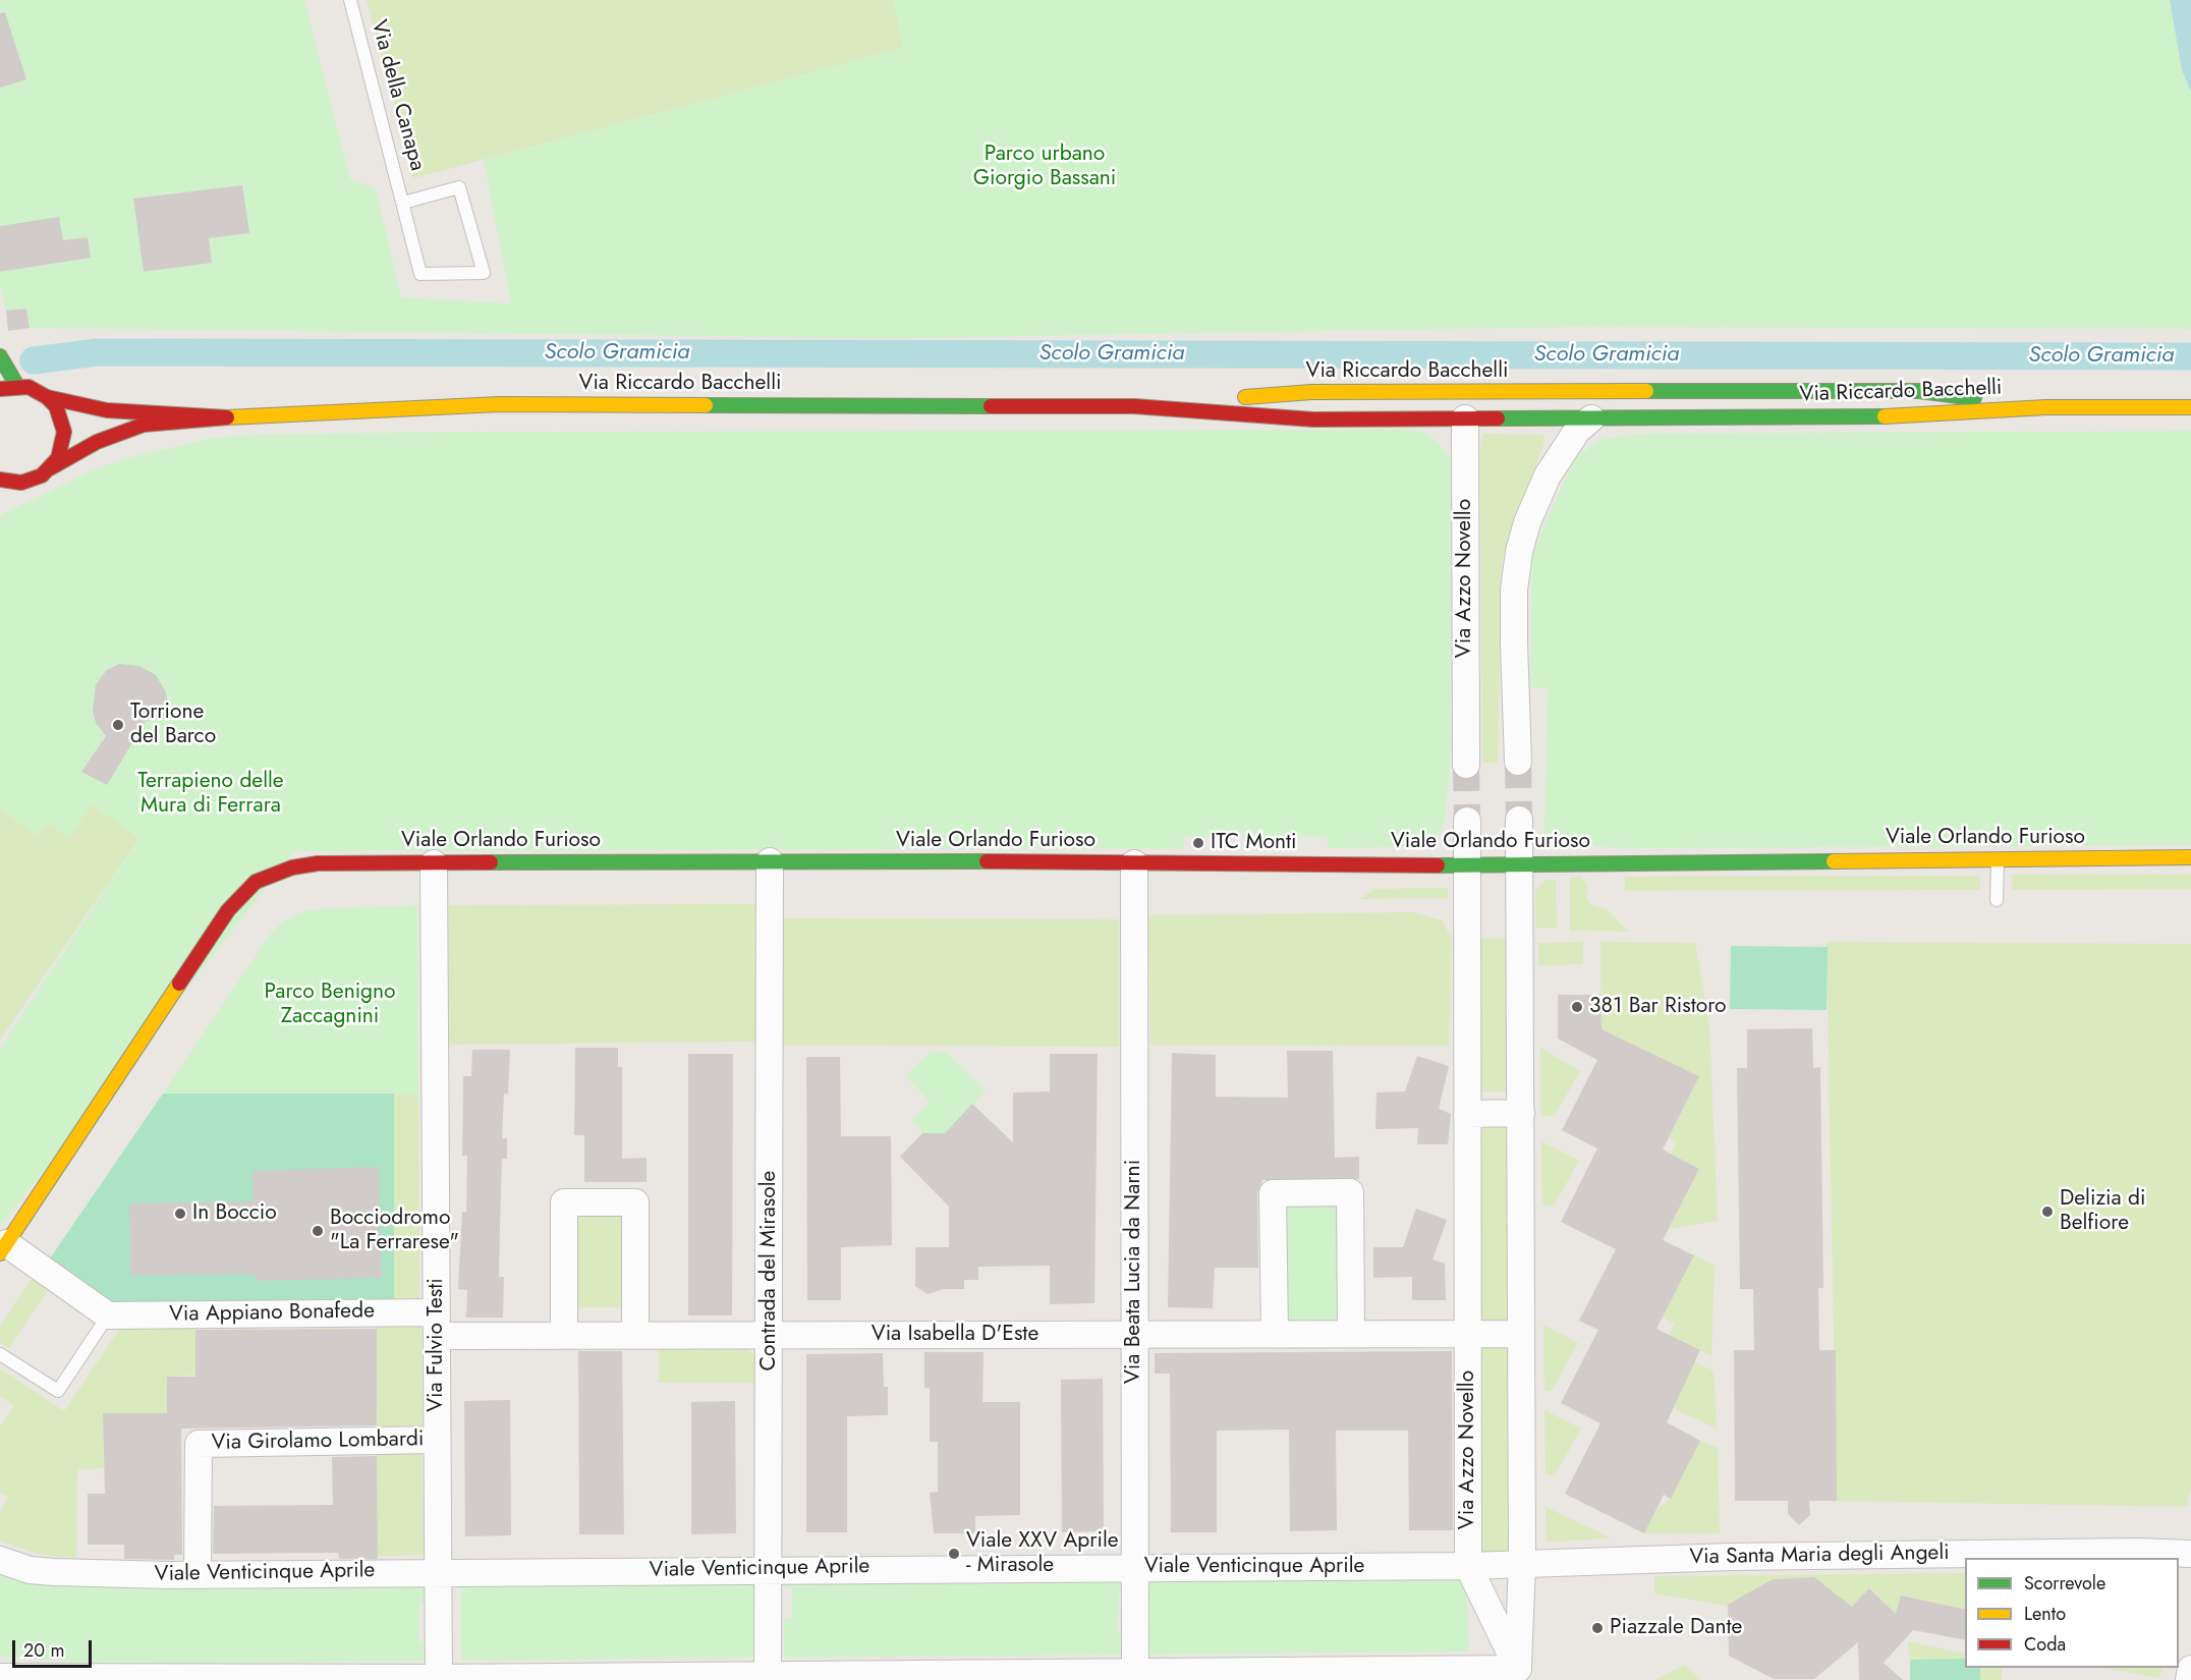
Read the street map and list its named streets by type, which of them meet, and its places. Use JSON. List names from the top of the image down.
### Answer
{
  "streets": {
    "main road": ["Via Riccardo Bacchelli", "Via Azzo Novello", "Viale Orlando Furioso"],
    "street": [
      "Contrada del Mirasole",
      "Via Beata Lucia da Narni",
      "Via Appiano Bonafede",
      "Via Isabella D'Este",
      "Via Fulvio Testi",
      "Via Girolamo Lombardi",
      "Via Santa Maria degli Angeli",
      "Viale Venticinque Aprile"
    ],
    "lane": ["Via della Canapa"]
  },
  "crossings": [
    ["Via Riccardo Bacchelli", "Via Azzo Novello"],
    ["Via Azzo Novello", "Viale Orlando Furioso"],
    ["Via Azzo Novello", "Via Isabella D'Este"],
    ["Via Azzo Novello", "Viale Venticinque Aprile"],
    ["Viale Orlando Furioso", "Contrada del Mirasole"],
    ["Viale Orlando Furioso", "Via Beata Lucia da Narni"],
    ["Viale Orlando Furioso", "Via Fulvio Testi"],
    ["Contrada del Mirasole", "Via Isabella D'Este"],
    ["Contrada del Mirasole", "Viale Venticinque Aprile"],
    ["Via Beata Lucia da Narni", "Via Isabella D'Este"],
    ["Via Beata Lucia da Narni", "Viale Venticinque Aprile"],
    ["Via Appiano Bonafede", "Via Isabella D'Este"],
    ["Via Appiano Bonafede", "Via Fulvio Testi"],
    ["Via Isabella D'Este", "Via Fulvio Testi"],
    ["Via Fulvio Testi", "Via Girolamo Lombardi"],
    ["Via Fulvio Testi", "Viale Venticinque Aprile"],
    ["Via Girolamo Lombardi", "Viale Venticinque Aprile"],
    ["Via Santa Maria degli Angeli", "Viale Venticinque Aprile"]
  ],
  "water": ["Scolo Gramicia"],
  "parks": ["Parco urbano Giorgio Bassani", "Terrapieno delle Mura di Ferrara", "Parco Benigno Zaccagnini"],
  "places": [
    "Torrione del Barco",
    "ITC Monti",
    "381 Bar Ristoro",
    "Delizia di Belfiore",
    "In Boccio",
    "Bocciodromo \"La Ferrarese\"",
    "Viale XXV Aprile - Mirasole",
    "Piazzale Dante"
  ],
  "legend": ["Scorrevole", "Lento", "Coda"],
  "scale_bar": "20 m"
}
